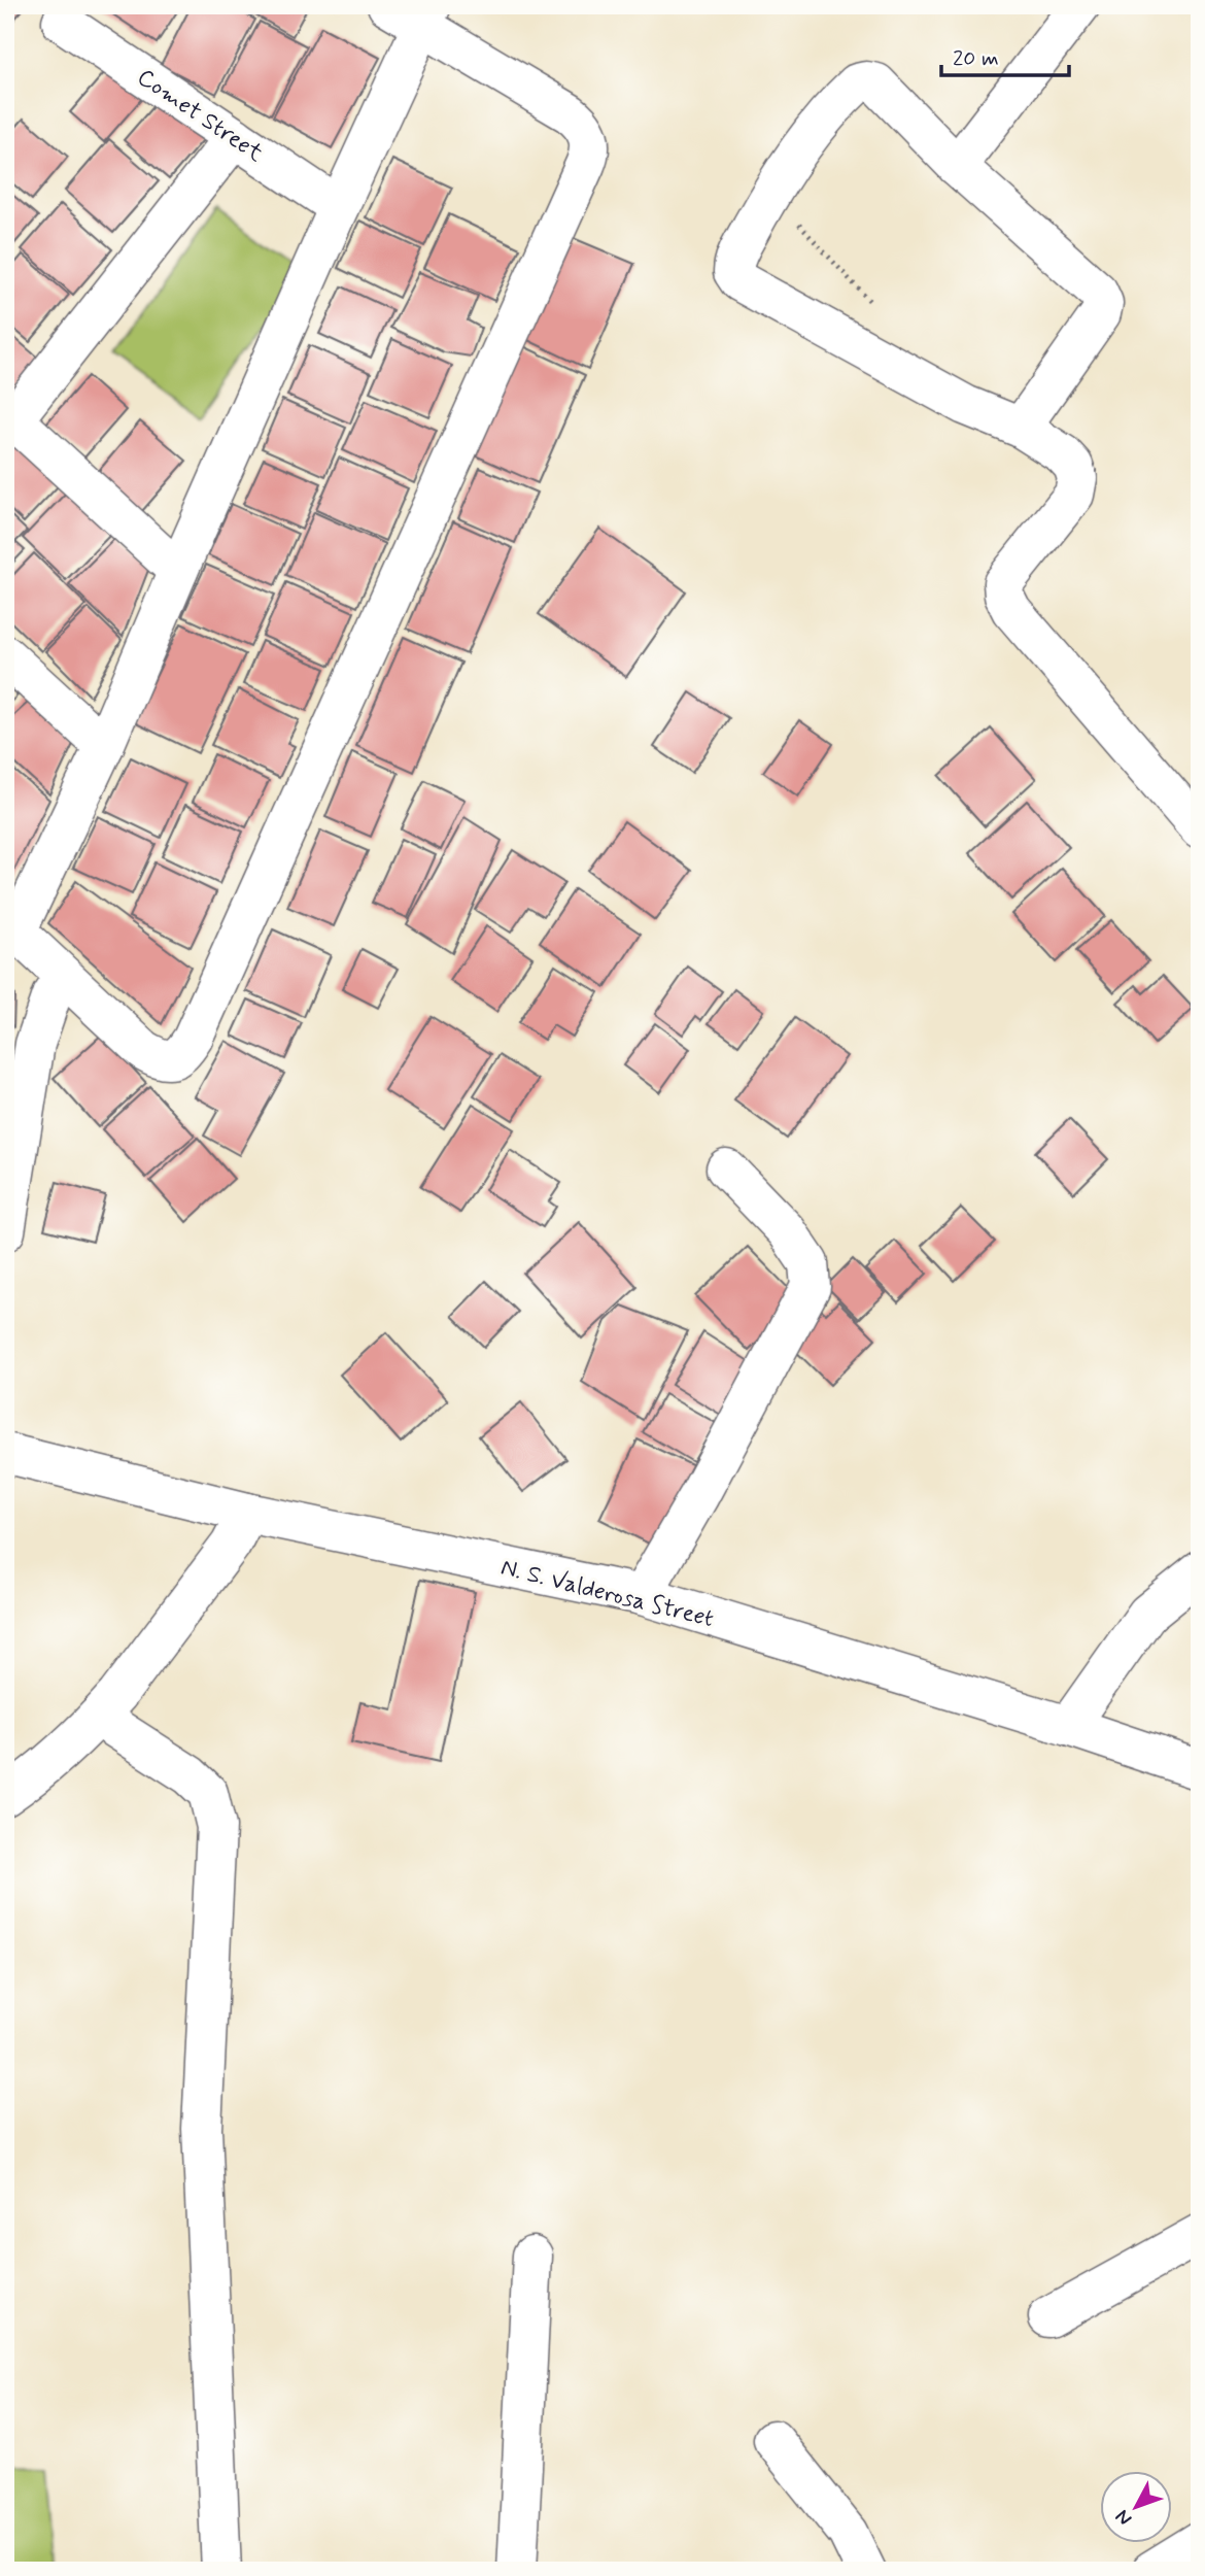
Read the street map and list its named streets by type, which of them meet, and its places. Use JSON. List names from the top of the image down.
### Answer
{
  "streets": {
    "street": ["Comet Street", "N. S. Valderosa Street"]
  },
  "scale_bar": "20 m",
  "north": "bottom left"
}
